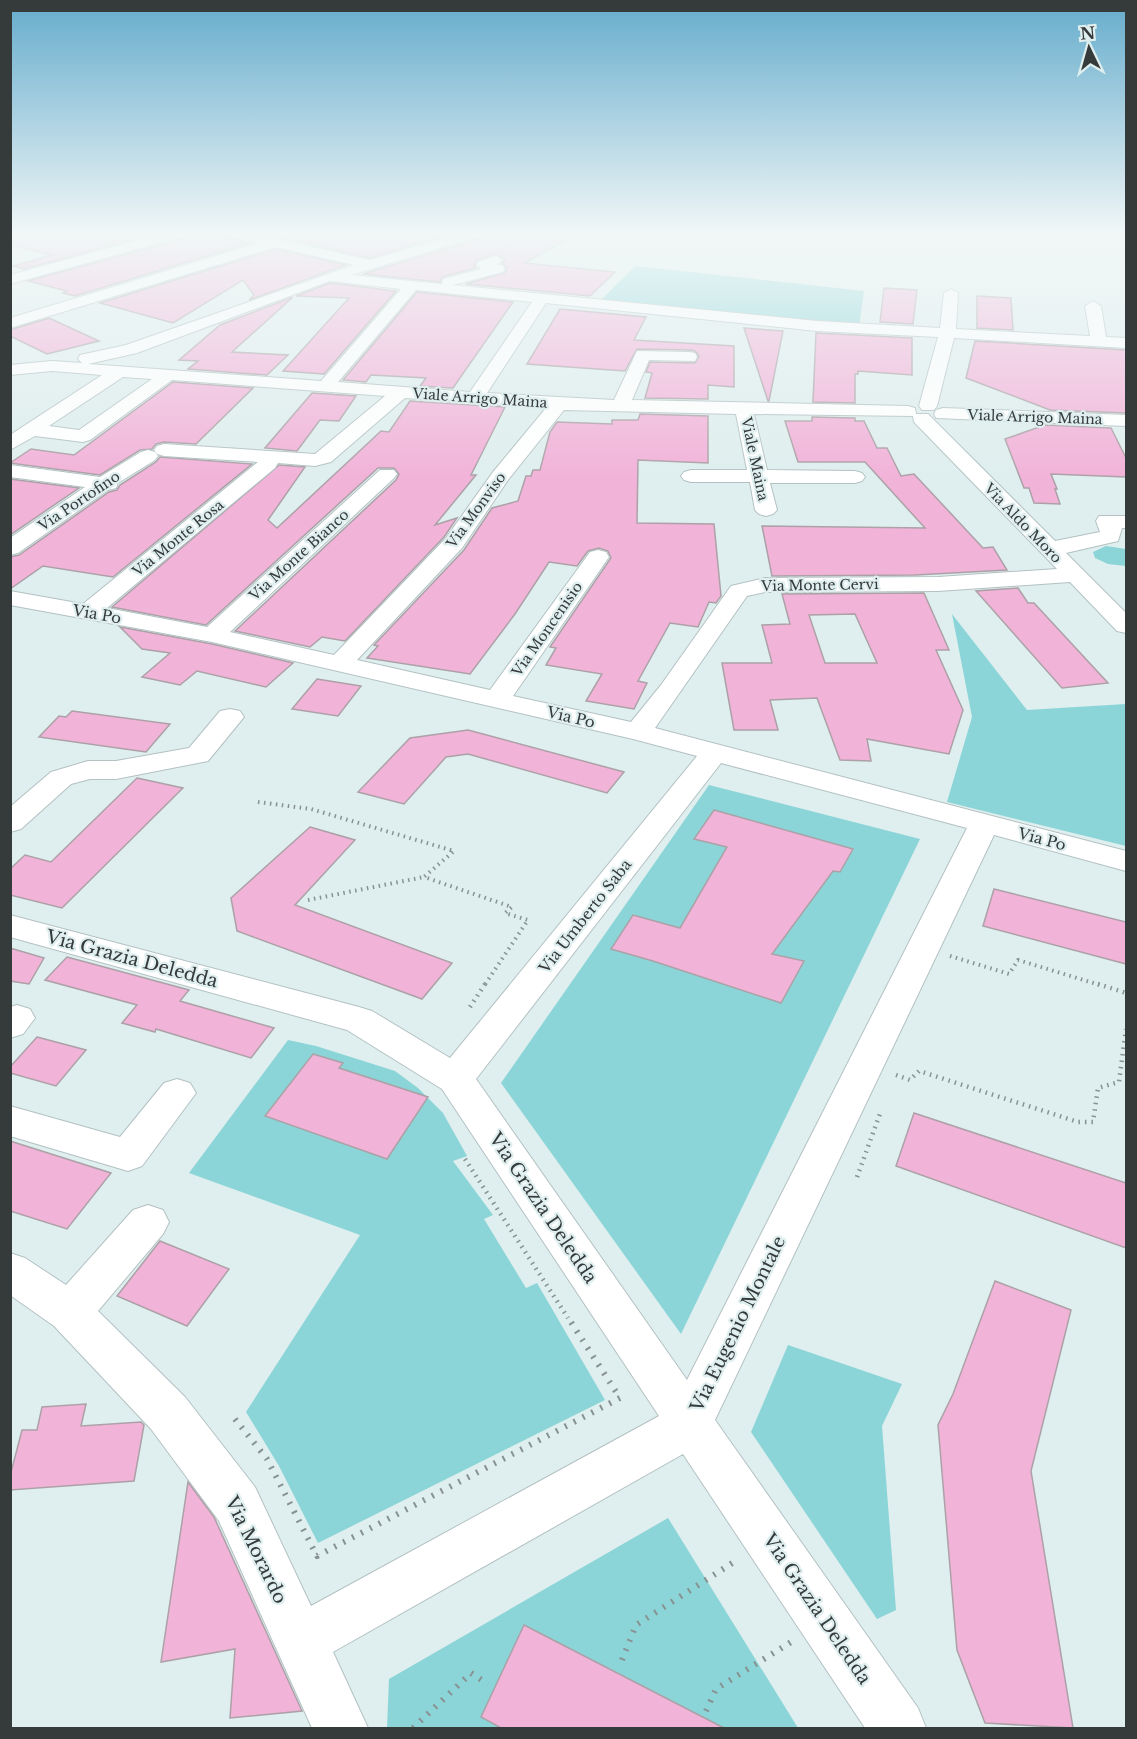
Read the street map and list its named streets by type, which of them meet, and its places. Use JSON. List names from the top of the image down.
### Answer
{
  "streets": {
    "street": [
      "Viale Arrigo Maina",
      "Viale Maina",
      "Via Portofino",
      "Via Monviso",
      "Via Aldo Moro",
      "Via Monte Rosa",
      "Via Monte Bianco",
      "Via Monte Cervi",
      "Via Po",
      "Via Moncenisio",
      "Via Umberto Saba",
      "Via Grazia Deledda",
      "Via Eugenio Montale",
      "Via Morardo"
    ]
  },
  "crossings": [
    ["Viale Arrigo Maina", "Viale Maina"],
    ["Viale Arrigo Maina", "Via Portofino"],
    ["Viale Arrigo Maina", "Via Monviso"],
    ["Viale Arrigo Maina", "Via Aldo Moro"],
    ["Via Monviso", "Via Po"],
    ["Via Aldo Moro", "Via Monte Cervi"],
    ["Via Monte Rosa", "Via Po"],
    ["Via Monte Bianco", "Via Po"],
    ["Via Monte Cervi", "Via Po"],
    ["Via Po", "Via Moncenisio"],
    ["Via Po", "Via Umberto Saba"],
    ["Via Po", "Via Eugenio Montale"],
    ["Via Umberto Saba", "Via Grazia Deledda"],
    ["Via Grazia Deledda", "Via Eugenio Montale"],
    ["Via Eugenio Montale", "Via Morardo"]
  ],
  "north": "top"
}
